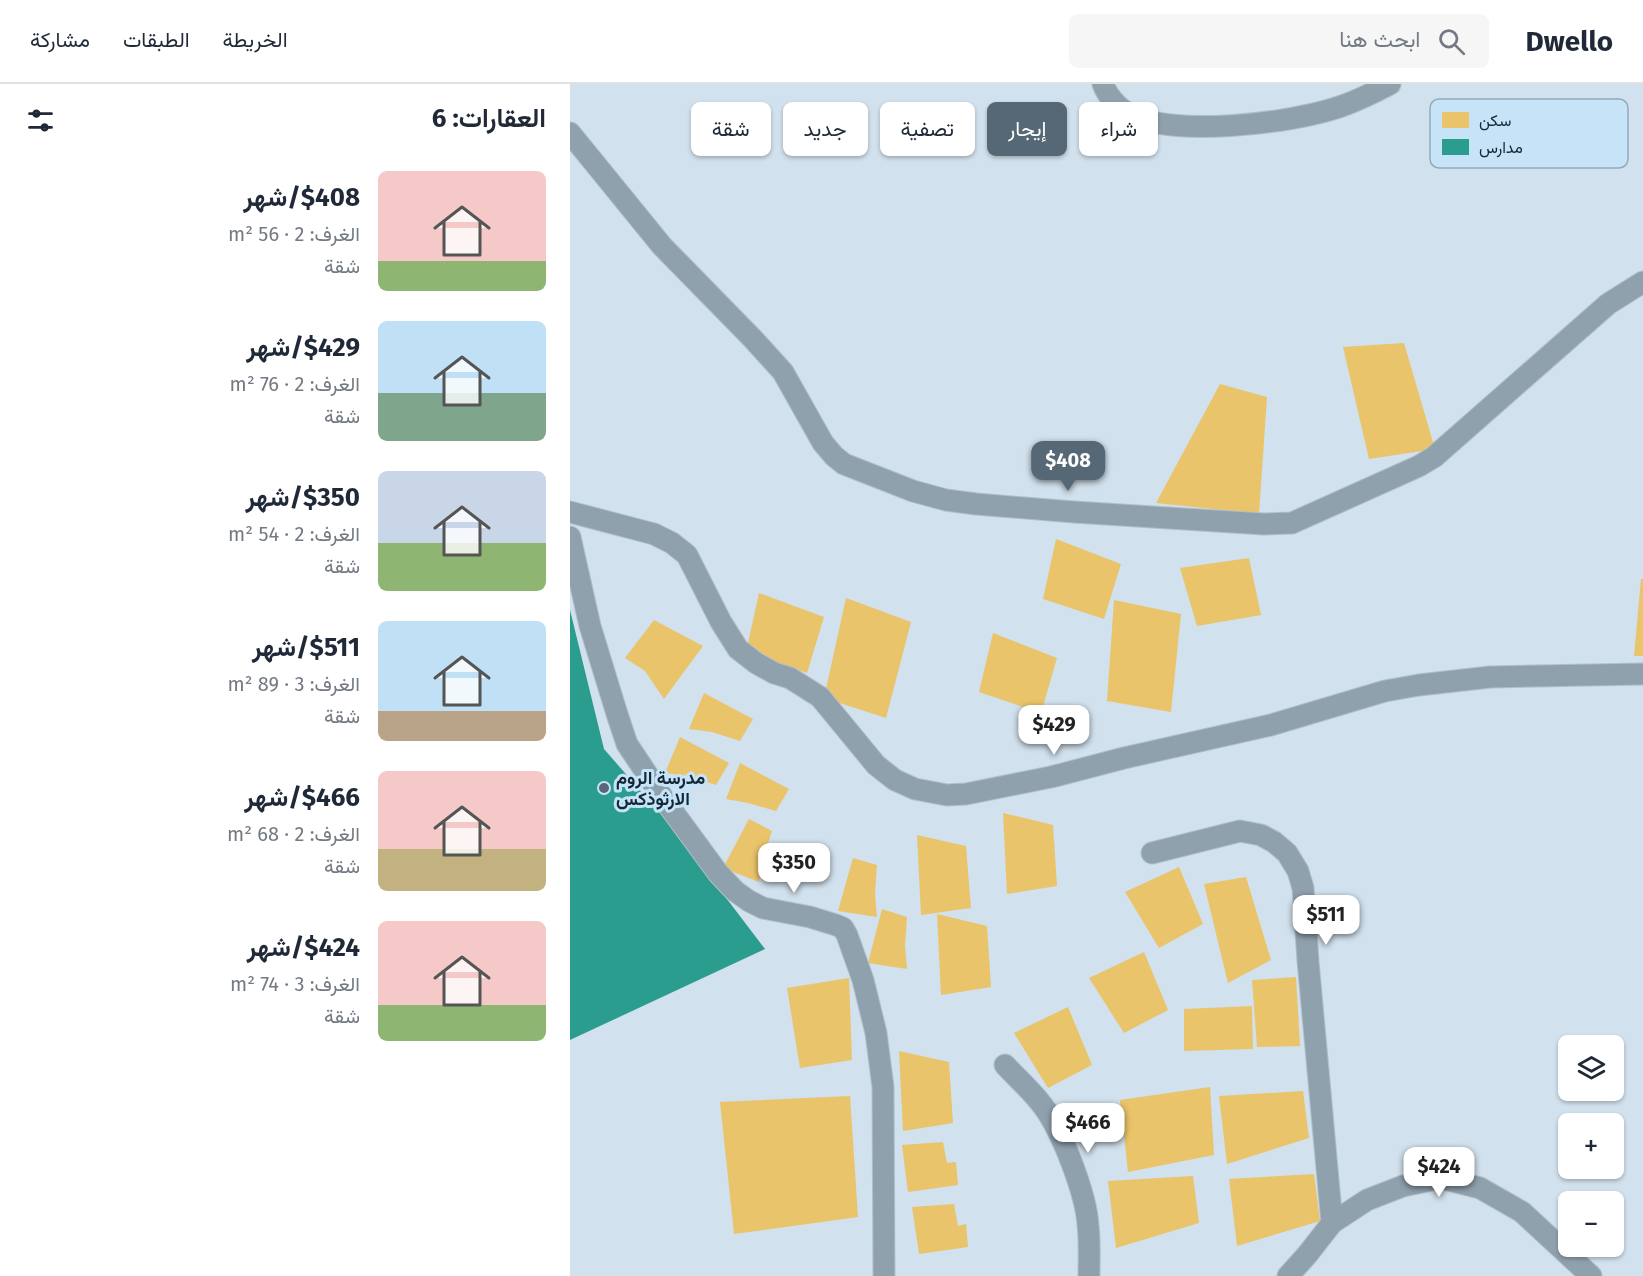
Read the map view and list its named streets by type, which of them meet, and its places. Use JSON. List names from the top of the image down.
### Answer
{
  "places": ["مدرسة الروم الارثوذكس"],
  "legend": ["سكن", "مدارس"],
  "page": {
    "header": "Dwello",
    "search": "ابحث هنا",
    "nav": ["الخريطة", "الطبقات", "مشاركة"],
    "heading": "العقارات: 6",
    "chip": [
      "شراء",
      "إيجار",
      "تصفية",
      "جديد",
      "شقة"
    ],
    "list": [
      {
        "name": "$408/شهر",
        "note": "الغرف: 2 · 56 m² · شقة"
      },
      {
        "name": "$429/شهر",
        "note": "الغرف: 2 · 76 m² · شقة"
      },
      {
        "name": "$350/شهر",
        "note": "الغرف: 2 · 54 m² · شقة"
      },
      {
        "name": "$511/شهر",
        "note": "الغرف: 3 · 89 m² · شقة"
      },
      {
        "name": "$466/شهر",
        "note": "الغرف: 2 · 68 m² · شقة"
      },
      {
        "name": "$424/شهر",
        "note": "الغرف: 3 · 74 m² · شقة"
      }
    ],
    "price": [
      "$408",
      "$429",
      "$350",
      "$511",
      "$466",
      "$424"
    ],
    "map_buttons": ["+", "−"]
  }
}
